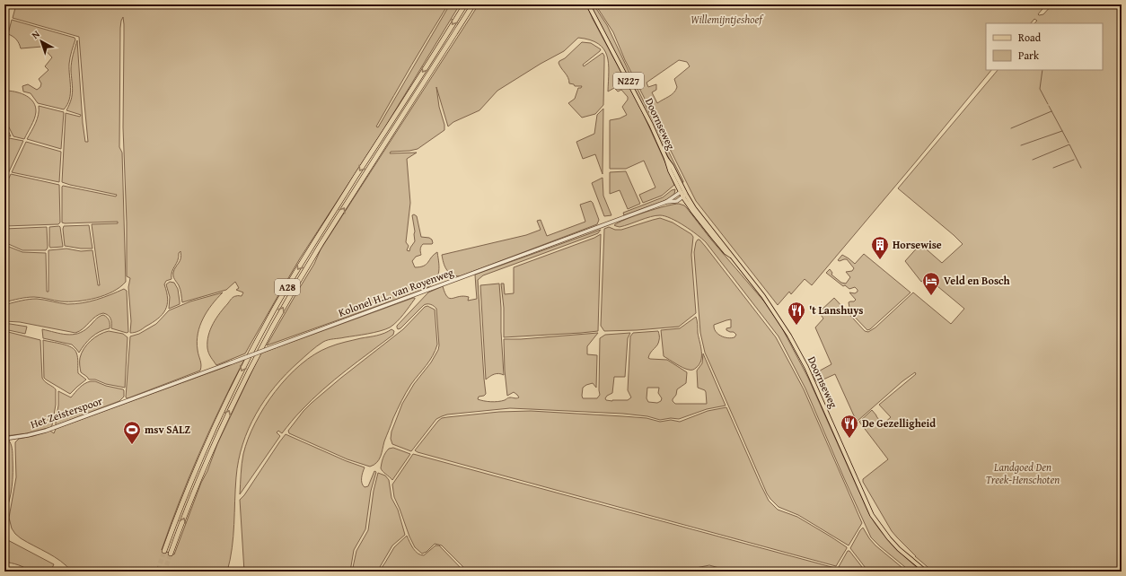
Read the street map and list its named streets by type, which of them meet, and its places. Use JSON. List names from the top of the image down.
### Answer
{
  "streets": {
    "highway": ["A28"],
    "main road": ["N227", "Doornseweg"],
    "street": ["Kolonel H.L. van Royenweg", "Het Zeisterspoor"]
  },
  "crossings": [
    ["Doornseweg", "Kolonel H.L. van Royenweg"],
    ["Kolonel H.L. van Royenweg", "Het Zeisterspoor"]
  ],
  "parks": ["Willemijntjeshoef", "Landgoed Den Treek-Henschoten"],
  "places": {
    "building": ["Horsewise"],
    "hotel": ["Veld en Bosch"],
    "restaurant": ["'t Lanshuys", "De Gezelligheid"],
    "sports": ["msv SALZ"]
  },
  "legend": ["Road", "Park"],
  "north": "top left"
}
